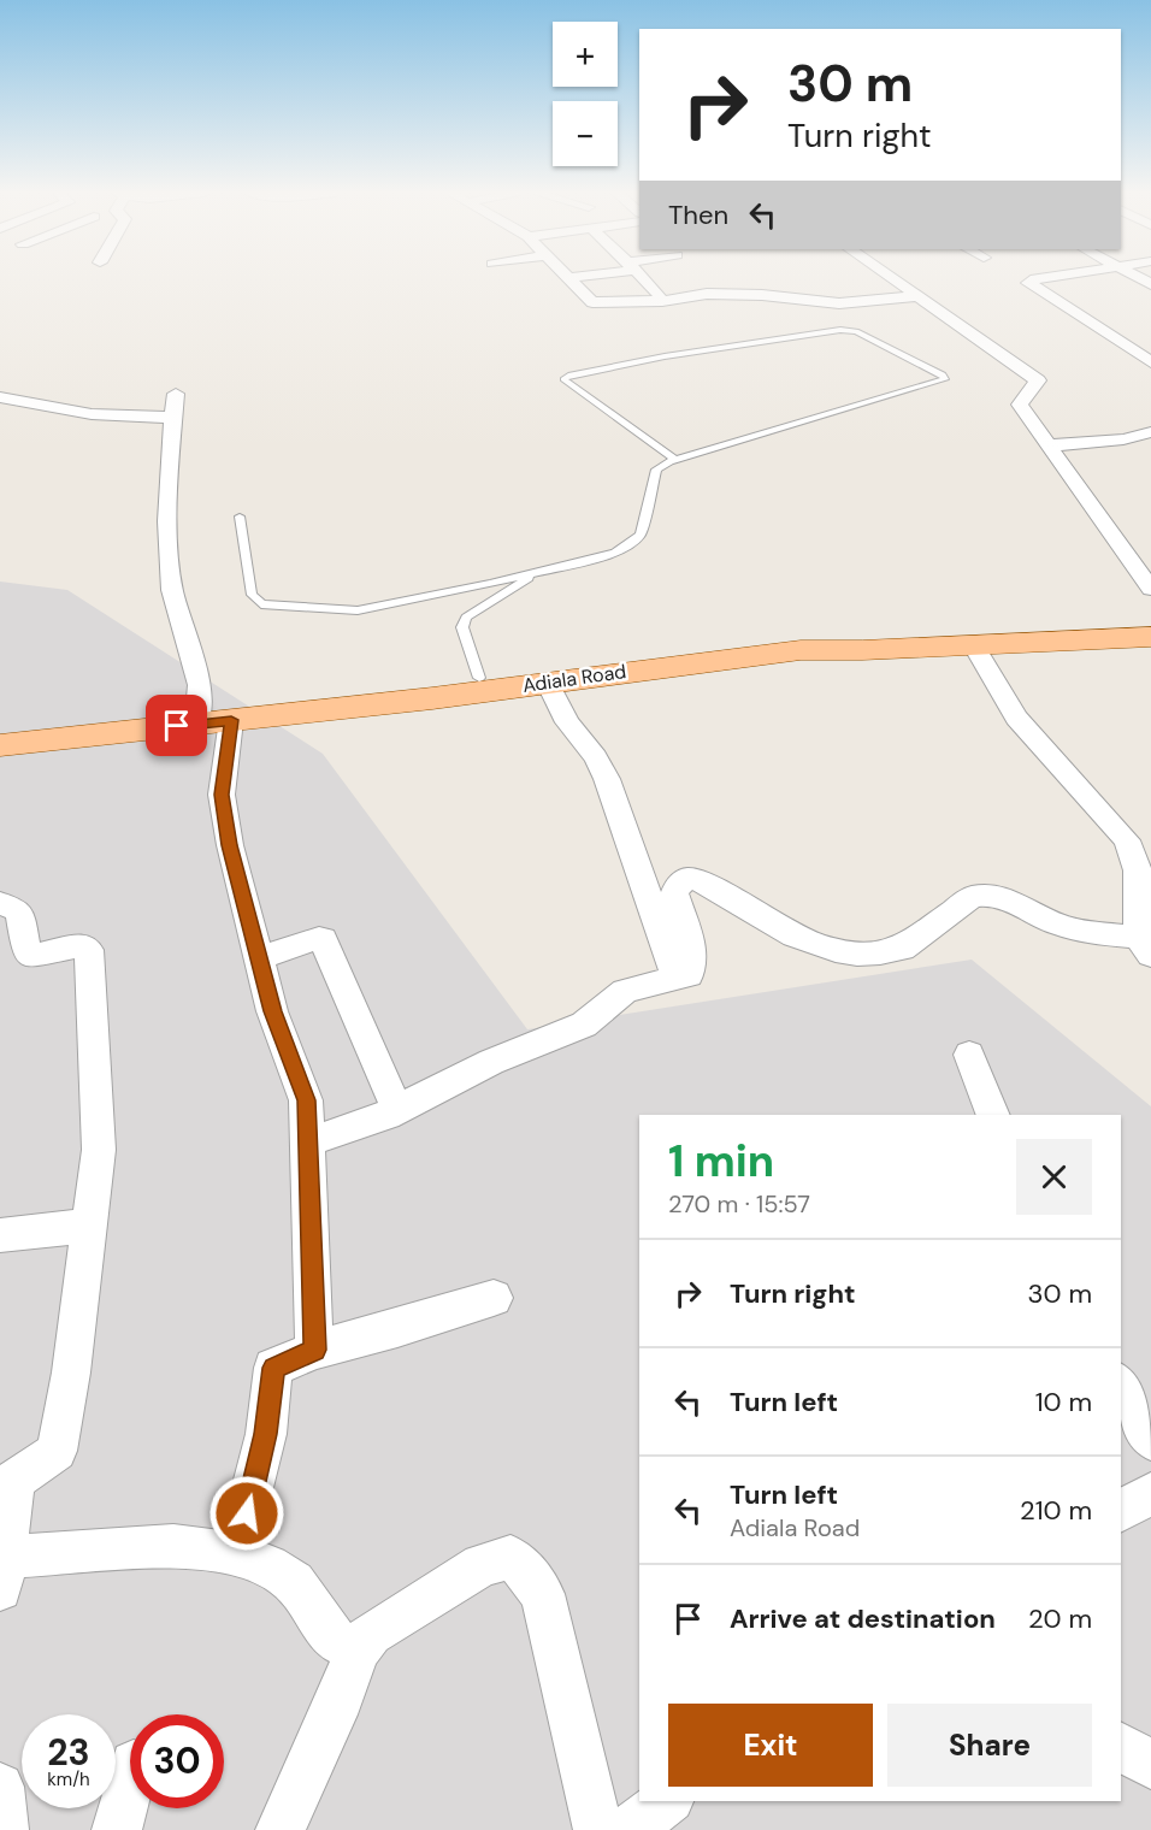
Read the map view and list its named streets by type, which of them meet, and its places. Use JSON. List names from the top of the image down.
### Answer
{
  "streets": {
    "main road": ["Adiala Road"]
  },
  "page": {
    "map_buttons": ["+", "−"],
    "turn": ["30 m", "Turn right"],
    "then": "Then",
    "heading": ["1 min", "270 m · 15:57"],
    "list": [
      {
        "name": "Turn right",
        "value": "30 m"
      },
      {
        "name": "Turn left",
        "value": "10 m"
      },
      {
        "name": "Turn left",
        "note": "Adiala Road",
        "value": "210 m"
      },
      {
        "name": "Arrive at destination",
        "value": "20 m"
      }
    ],
    "buttons": ["Exit", "Share"],
    "speed": "23 km/h",
    "limit": "30"
  }
}
